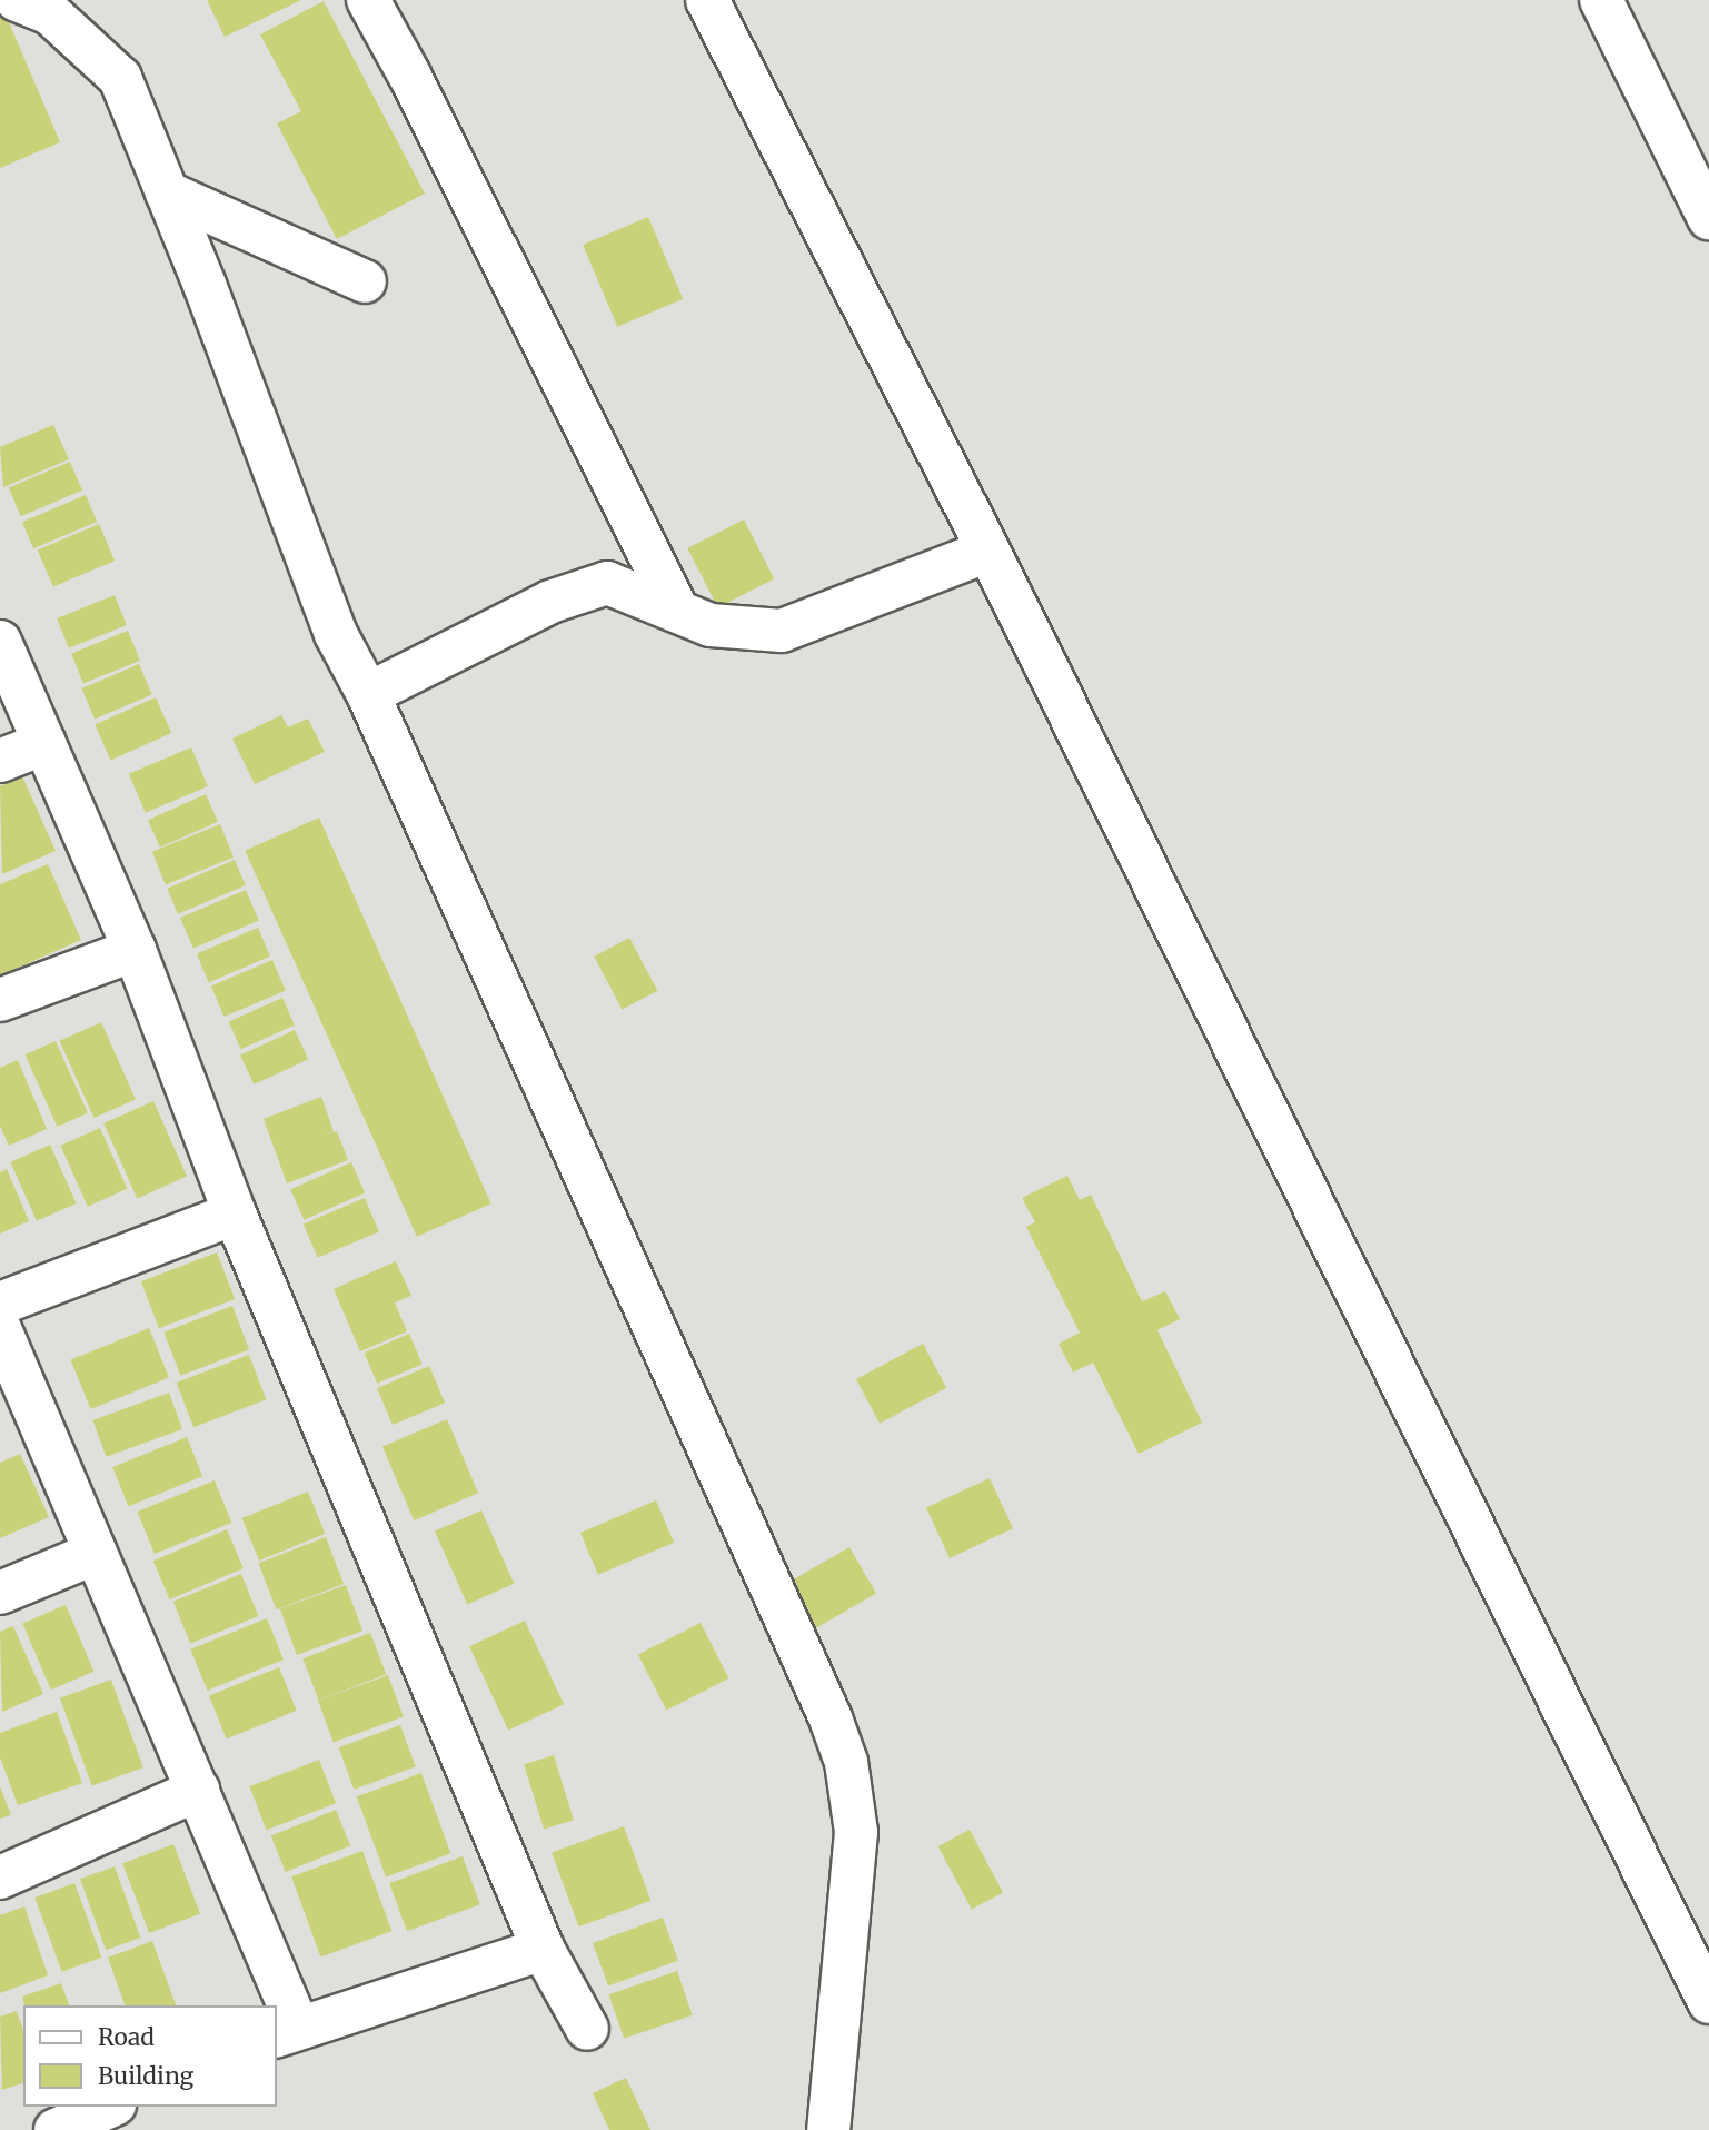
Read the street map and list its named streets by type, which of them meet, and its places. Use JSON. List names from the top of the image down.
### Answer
{
  "legend": ["Road", "Building"]
}
